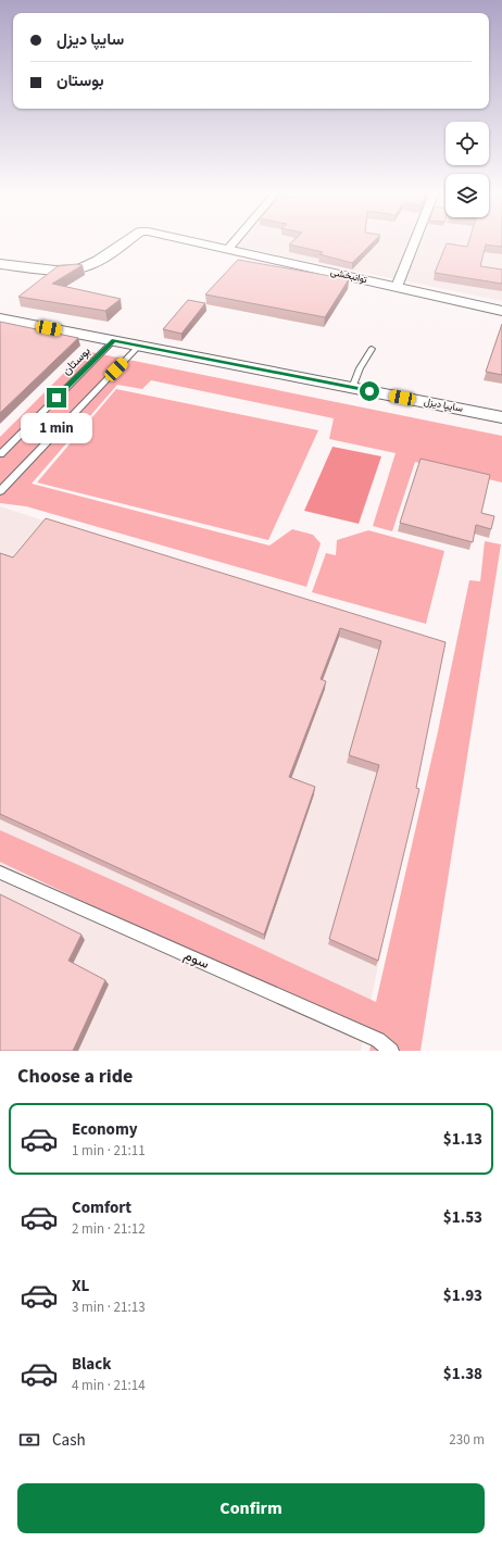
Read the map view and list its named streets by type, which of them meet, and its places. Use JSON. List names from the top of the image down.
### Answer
{
  "streets": {
    "street": ["توانبخشی", "سایپا دیزل"],
    "lane": ["بوستان", "سوم"]
  },
  "crossings": [
    ["بوستان", "سایپا دیزل"]
  ],
  "page": {
    "banner": ["سایپا دیزل", "بوستان"],
    "bubble": "1 min",
    "heading": "Choose a ride",
    "list": [
      {
        "name": "Economy",
        "note": "1 min · 21:11",
        "value": "$1.13"
      },
      {
        "name": "Comfort",
        "note": "2 min · 21:12",
        "value": "$1.53"
      },
      {
        "name": "XL",
        "note": "3 min · 21:13",
        "value": "$1.93"
      },
      {
        "name": "Black",
        "note": "4 min · 21:14",
        "value": "$1.38"
      }
    ],
    "pay": ["Cash", "230 m"],
    "buttons": "Confirm"
  }
}
